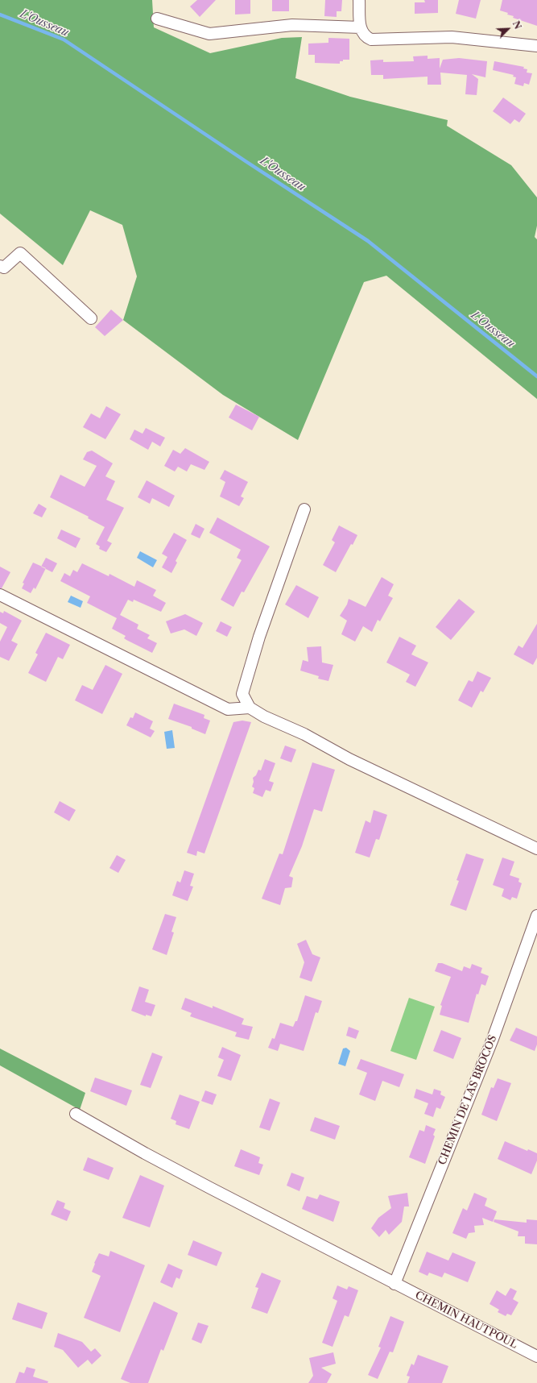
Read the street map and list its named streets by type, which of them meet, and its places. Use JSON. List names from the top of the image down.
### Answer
{
  "streets": {
    "street": ["CHEMIN DE LAS BROCOS", "CHEMIN HAUTPOUL"]
  },
  "crossings": [
    ["CHEMIN DE LAS BROCOS", "CHEMIN HAUTPOUL"]
  ],
  "water": ["L'Ousseau"],
  "north": "top right"
}
